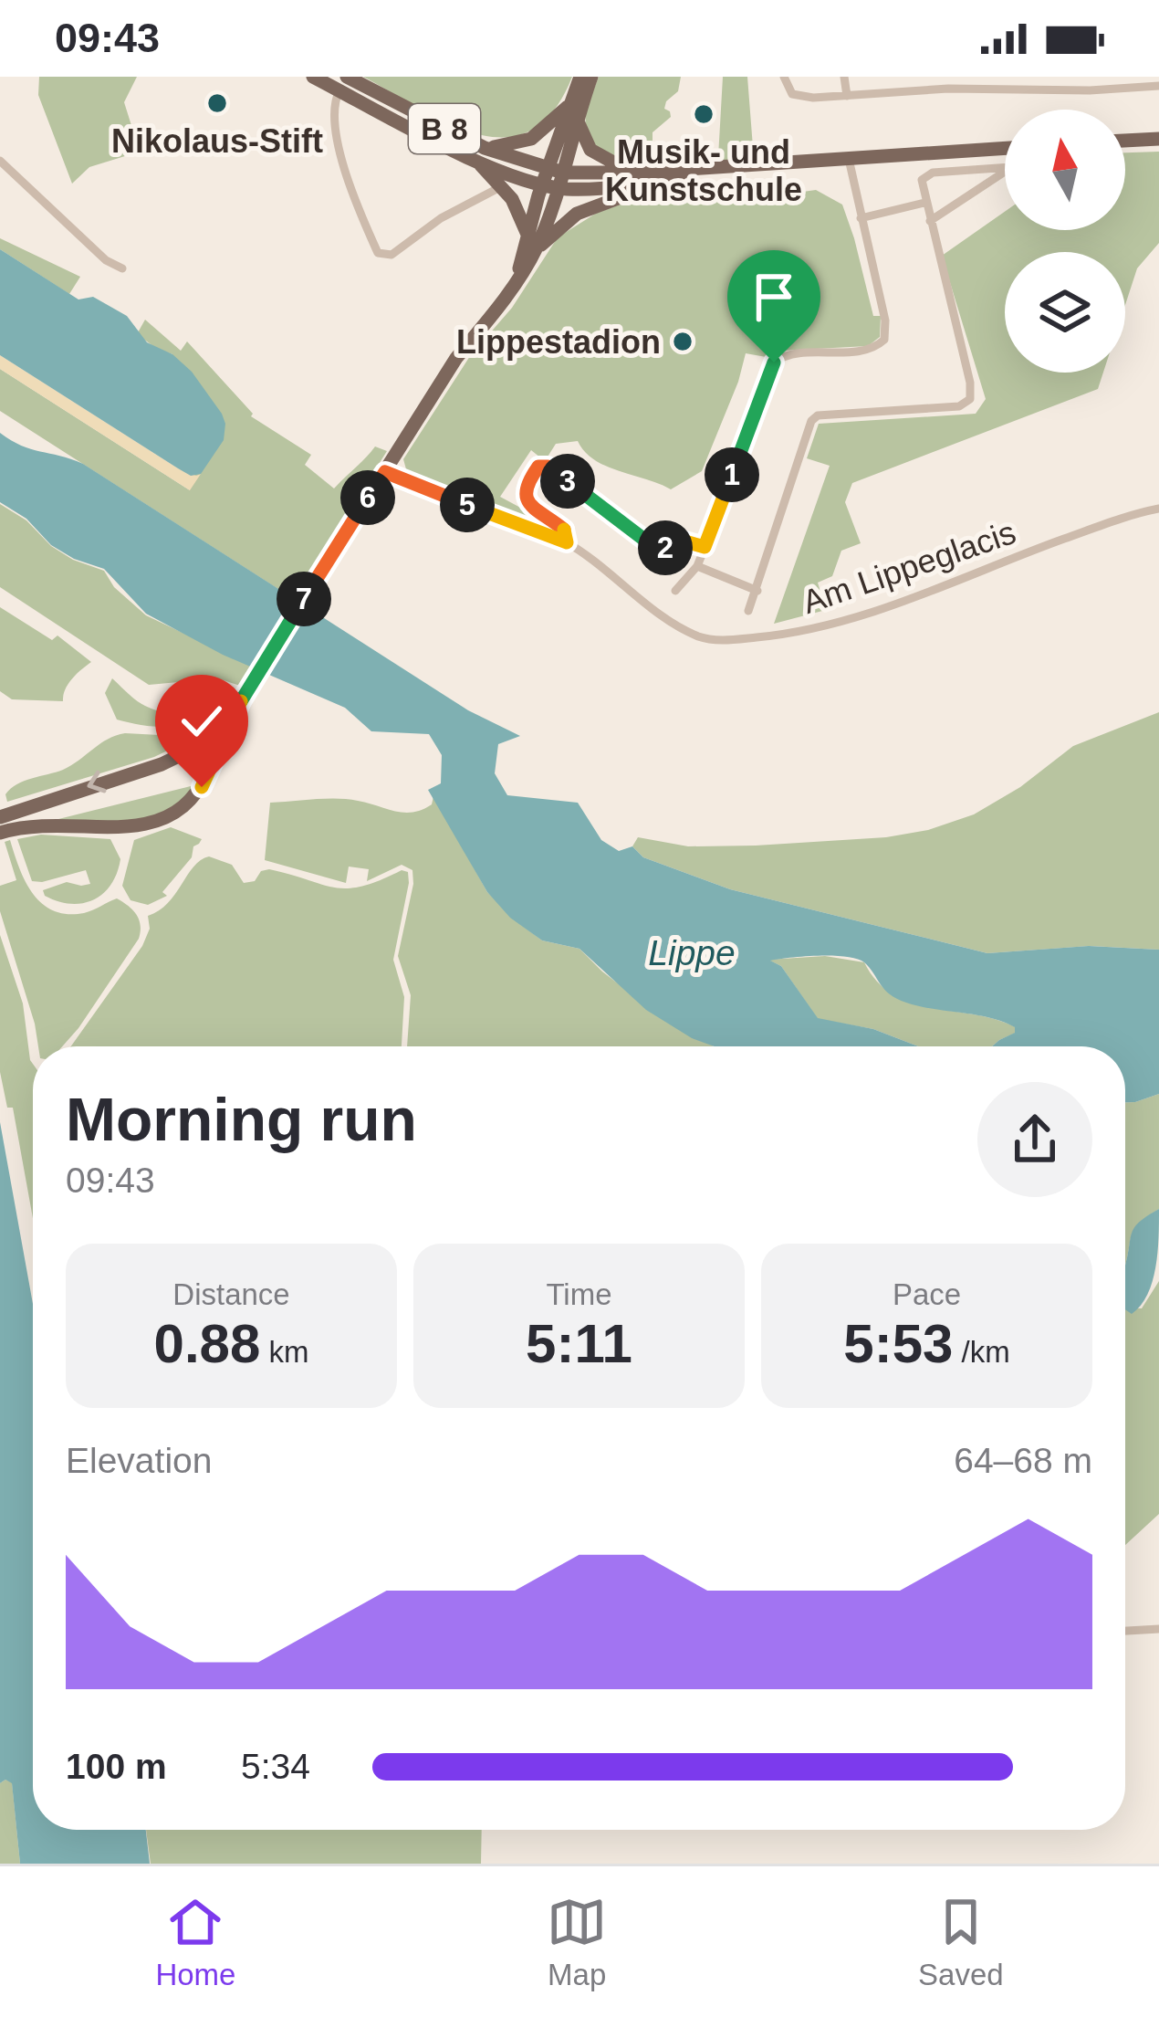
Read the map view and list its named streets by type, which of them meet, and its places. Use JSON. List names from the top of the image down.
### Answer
{
  "streets": {
    "main road": ["B 8"],
    "street": ["Am Lippeglacis"]
  },
  "water": ["Lippe"],
  "places": ["Nikolaus-Stift", "Musik- und Kunstschule", "Lippestadion"],
  "north": "top",
  "page": {
    "status": "09:43",
    "pins": [
      "1",
      "3",
      "6",
      "5",
      "2",
      "7"
    ],
    "heading": ["Morning run", "09:43"],
    "stats": [
      ["Distance", "0.88 km"],
      ["Time", "5:11"],
      ["Pace", "5:53 /km"]
    ],
    "chart": ["Elevation", "64–68 m"],
    "list": [
      {
        "name": "100 m",
        "note": "5:34"
      }
    ],
    "tabs": ["Home", "Map", "Saved"]
  }
}
